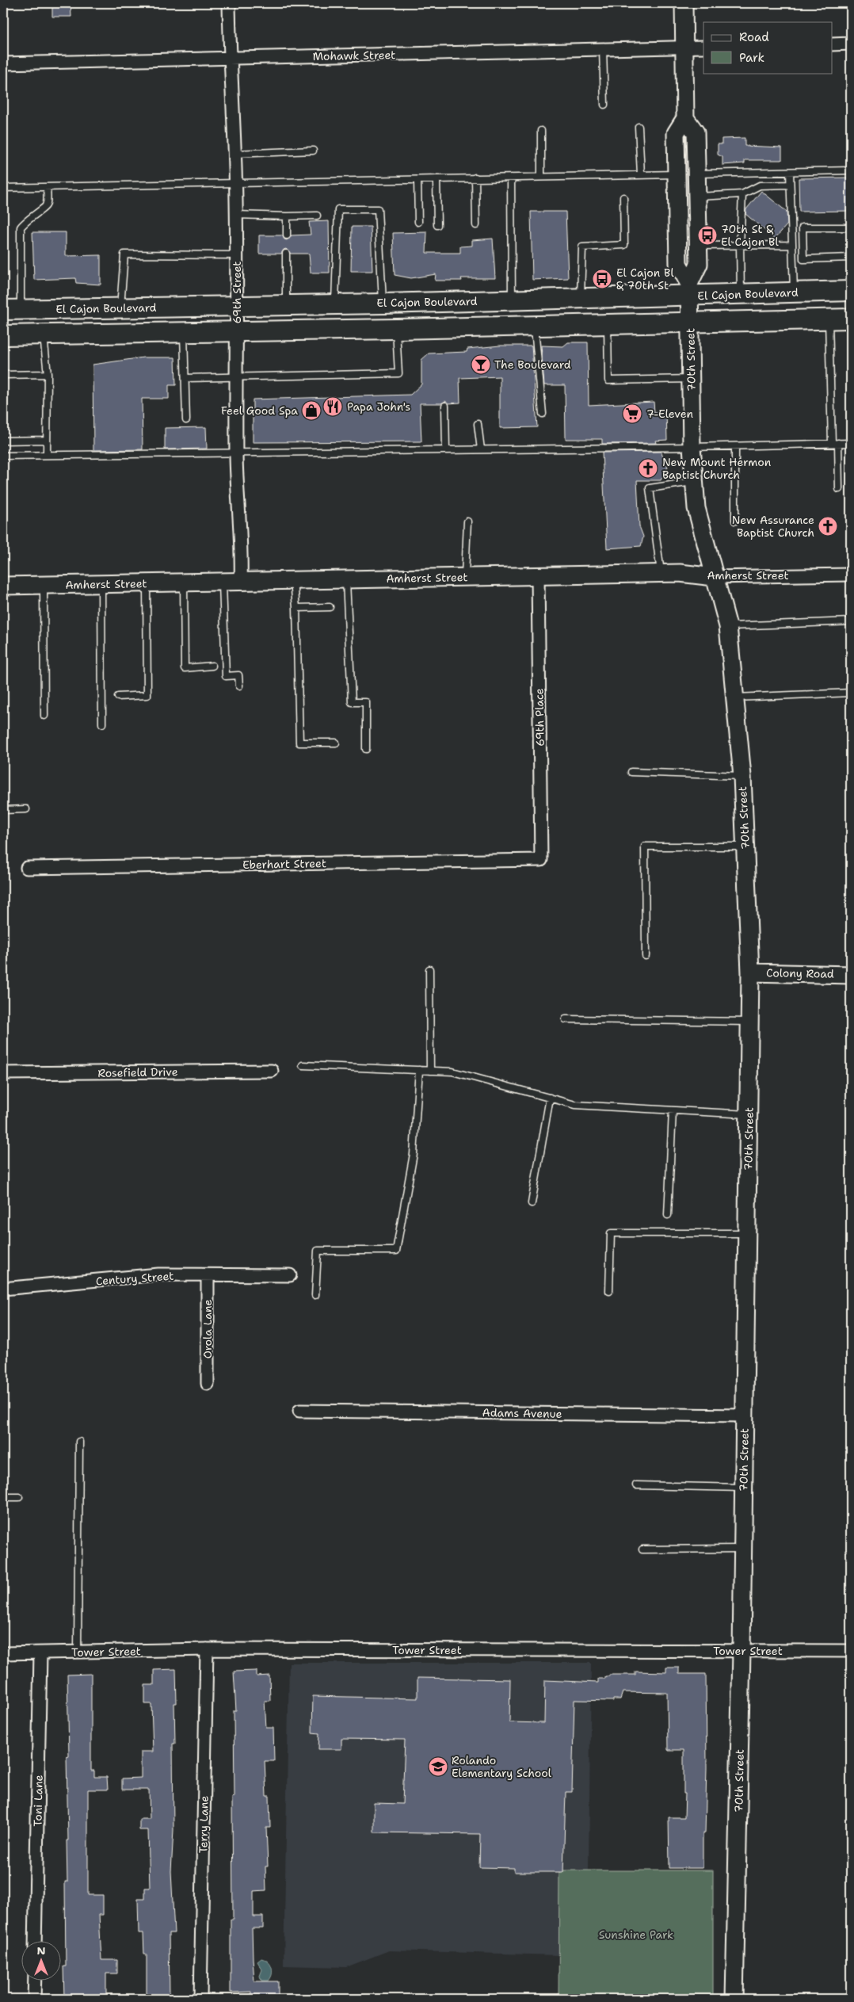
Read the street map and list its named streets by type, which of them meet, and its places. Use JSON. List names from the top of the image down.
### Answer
{
  "streets": {
    "main road": [
      "El Cajon Boulevard",
      "70th Street",
      "Amherst Street",
      "Colony Road"
    ],
    "street": [
      "Mohawk Street",
      "69th Street",
      "69th Place",
      "Eberhart Street",
      "Rosefield Drive",
      "Century Street",
      "Orola Lane",
      "Adams Avenue",
      "Tower Street",
      "Toni Lane",
      "Terry Lane"
    ]
  },
  "crossings": [
    ["Mohawk Street", "69th Street"],
    ["69th Street", "El Cajon Boulevard"],
    ["69th Street", "Amherst Street"],
    ["El Cajon Boulevard", "70th Street"],
    ["70th Street", "Amherst Street"],
    ["70th Street", "Colony Road"],
    ["70th Street", "Adams Avenue"],
    ["70th Street", "Tower Street"],
    ["Amherst Street", "69th Place"],
    ["69th Place", "Eberhart Street"],
    ["Century Street", "Orola Lane"],
    ["Tower Street", "Toni Lane"],
    ["Tower Street", "Terry Lane"]
  ],
  "parks": ["Sunshine Park"],
  "places": {
    "bus stop": ["70th St & El Cajon Bl", "El Cajon Bl & 70th St"],
    "bar": ["The Boulevard"],
    "restaurant": ["Papa John's"],
    "shop": ["Feel Good Spa"],
    "supermarket": ["7-Eleven"],
    "church": ["New Mount Hermon Baptist Church", "New Assurance Baptist Church"],
    "school or university": ["Rolando Elementary School"]
  },
  "legend": ["Road", "Park"],
  "north": "top"
}
